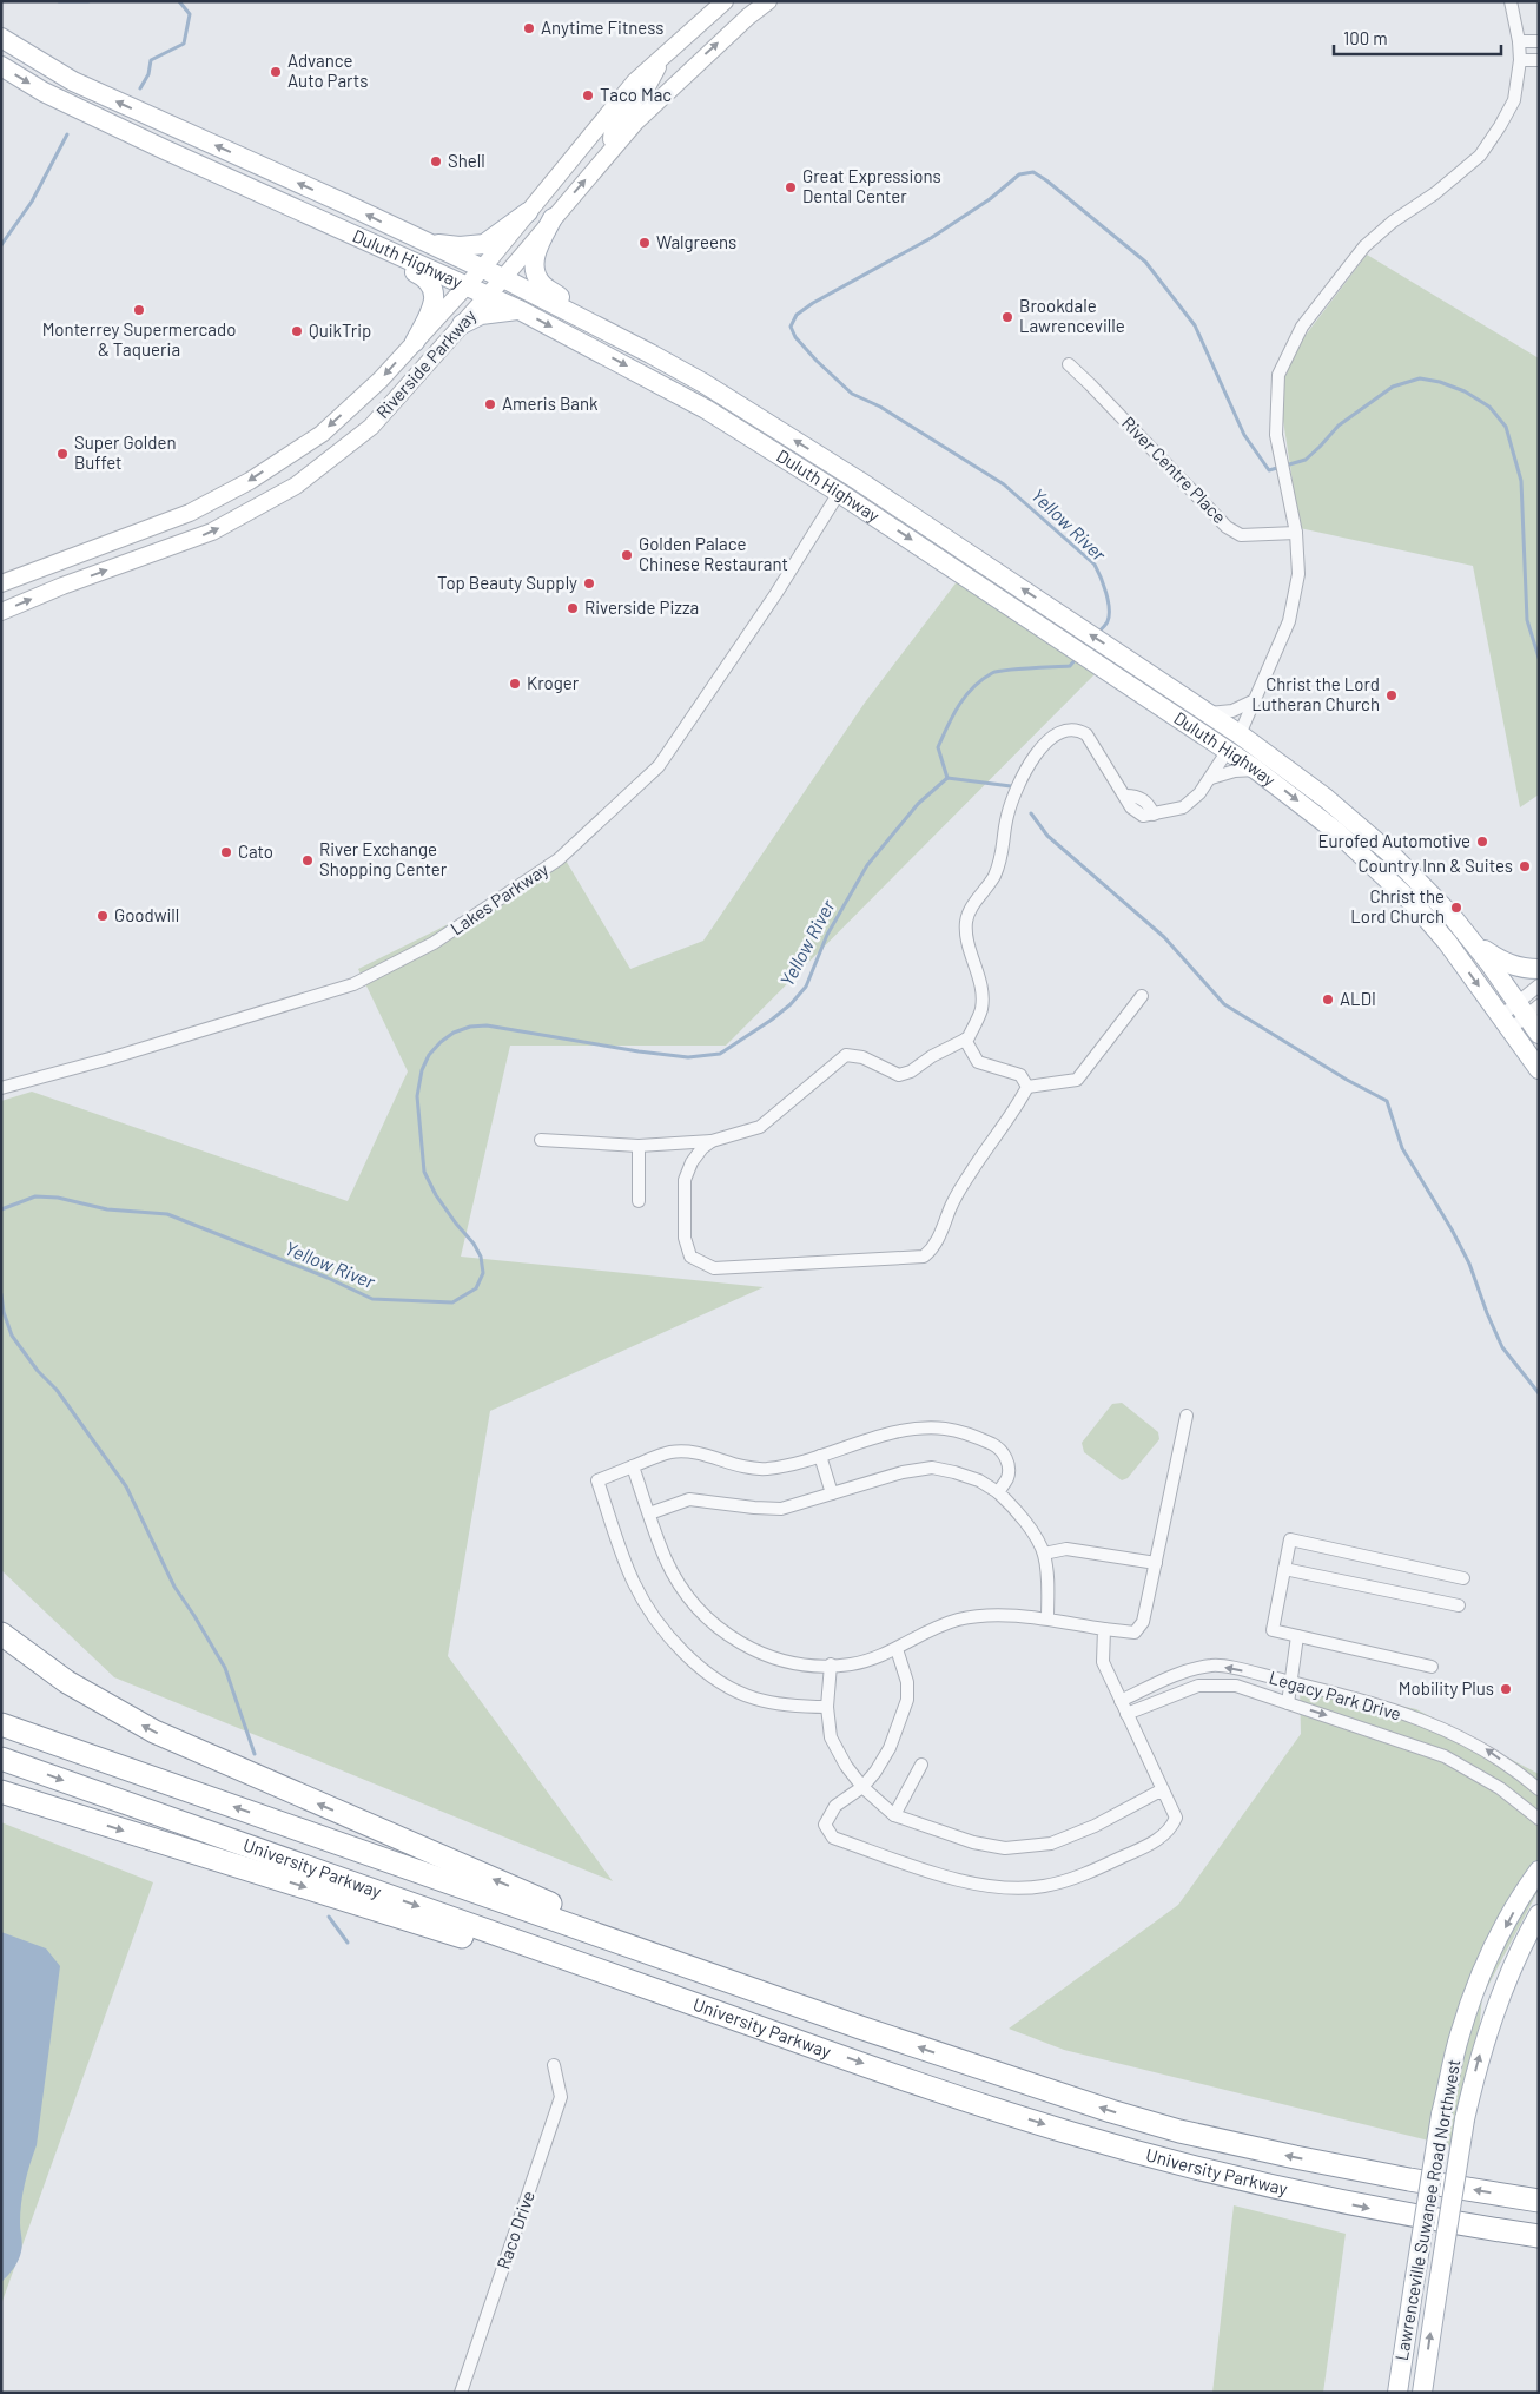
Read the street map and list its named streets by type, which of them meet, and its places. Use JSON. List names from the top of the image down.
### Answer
{
  "streets": {
    "highway": ["University Parkway"],
    "main road": ["Duluth Highway", "Riverside Parkway", "Lawrenceville Suwanee Road Northwest"],
    "street": [
      "River Centre Place",
      "Lakes Parkway",
      "Legacy Park Drive",
      "Raco Drive"
    ]
  },
  "crossings": [
    ["Duluth Highway", "Riverside Parkway"],
    ["Duluth Highway", "Lakes Parkway"]
  ],
  "water": ["Yellow River"],
  "places": [
    "Anytime Fitness",
    "Advance Auto Parts",
    "Taco Mac",
    "Shell",
    "Great Expressions Dental Center",
    "Walgreens",
    "Monterrey Supermercado & Taqueria",
    "Brookdale Lawrenceville",
    "QuikTrip",
    "Ameris Bank",
    "Super Golden Buffet",
    "Golden Palace Chinese Restaurant",
    "Top Beauty Supply",
    "Riverside Pizza",
    "Kroger",
    "Christ the Lord Lutheran Church",
    "Eurofed Automotive",
    "Cato",
    "River Exchange Shopping Center",
    "Country Inn & Suites",
    "Christ the Lord Church",
    "Goodwill",
    "ALDI",
    "Mobility Plus"
  ],
  "scale_bar": "100 m"
}
